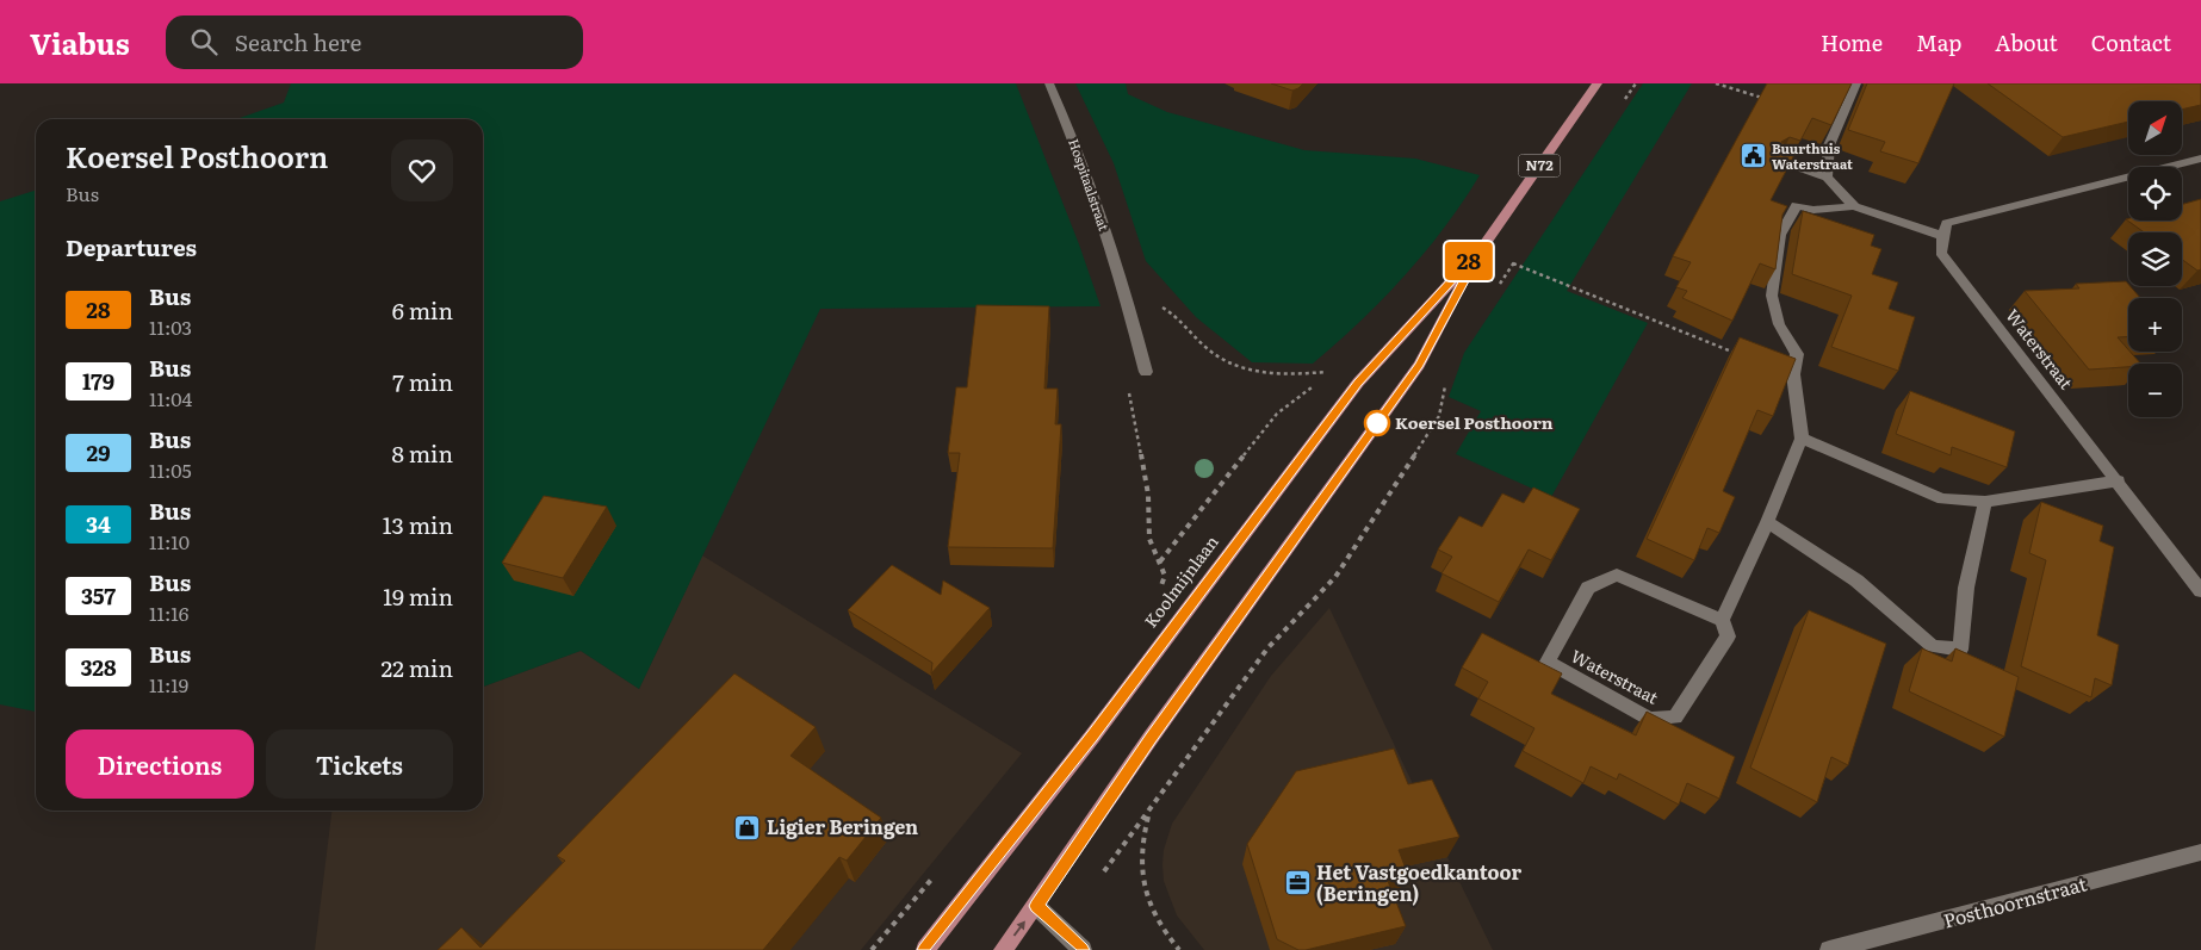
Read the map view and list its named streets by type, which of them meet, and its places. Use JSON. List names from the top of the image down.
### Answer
{
  "streets": {
    "main road": ["N72", "Koolmijnlaan"],
    "street": ["Hospitaalstraat", "Waterstraat", "Posthoornstraat"]
  },
  "places": {
    "public building": ["Buurthuis Waterstraat"],
    "other": ["Koersel Posthoorn"],
    "shop": ["Ligier Beringen"],
    "office": ["Het Vastgoedkantoor (Beringen)"]
  },
  "lines": ["bus line 28"],
  "north": "top right",
  "page": {
    "header": "Viabus",
    "search": "Search here",
    "nav": [
      "Home",
      "Map",
      "About",
      "Contact"
    ],
    "on_map": "28",
    "map_buttons": ["+", "−"],
    "heading": [
      ["Koersel Posthoorn", "Bus"],
      "Departures"
    ],
    "list": [
      {
        "mark": "28",
        "name": "Bus",
        "note": "11:03",
        "value": "6 min"
      },
      {
        "mark": "179",
        "name": "Bus",
        "note": "11:04",
        "value": "7 min"
      },
      {
        "mark": "29",
        "name": "Bus",
        "note": "11:05",
        "value": "8 min"
      },
      {
        "mark": "34",
        "name": "Bus",
        "note": "11:10",
        "value": "13 min"
      },
      {
        "mark": "357",
        "name": "Bus",
        "note": "11:16",
        "value": "19 min"
      },
      {
        "mark": "328",
        "name": "Bus",
        "note": "11:19",
        "value": "22 min"
      }
    ],
    "buttons": ["Directions", "Tickets"]
  }
}
